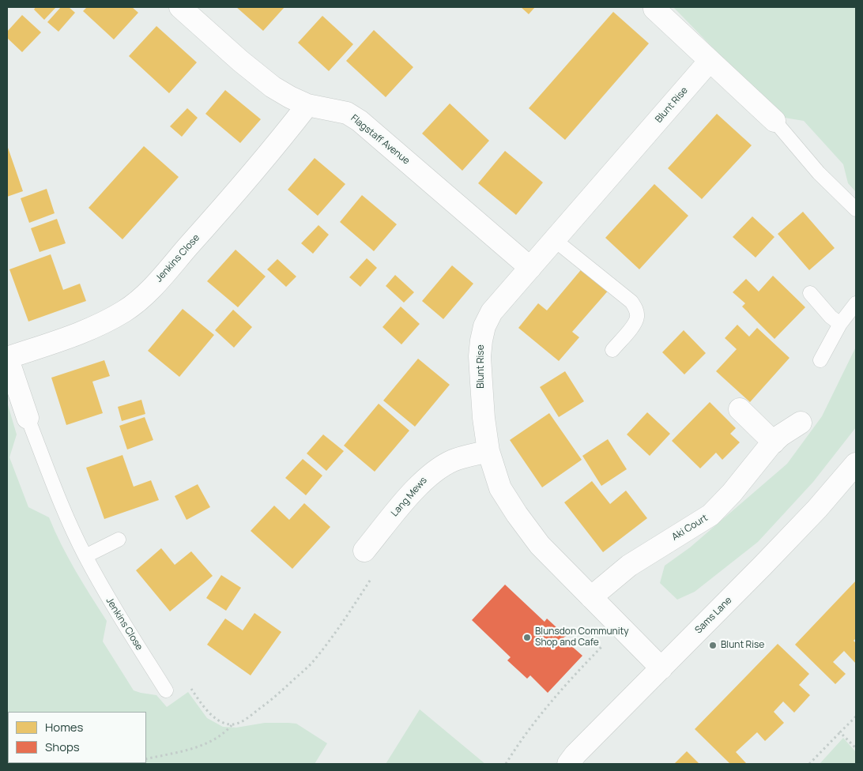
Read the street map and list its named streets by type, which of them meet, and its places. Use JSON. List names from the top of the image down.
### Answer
{
  "streets": {
    "street": [
      "Blunt Rise",
      "Flagstaff Avenue",
      "Jenkins Close",
      "Lang Mews",
      "Aki Court",
      "Sams Lane"
    ]
  },
  "crossings": [
    ["Blunt Rise", "Flagstaff Avenue"],
    ["Blunt Rise", "Lang Mews"],
    ["Blunt Rise", "Aki Court"],
    ["Blunt Rise", "Sams Lane"],
    ["Flagstaff Avenue", "Jenkins Close"]
  ],
  "places": ["Blunsdon Community Shop and Cafe", "Blunt Rise"],
  "legend": ["Homes", "Shops"]
}
